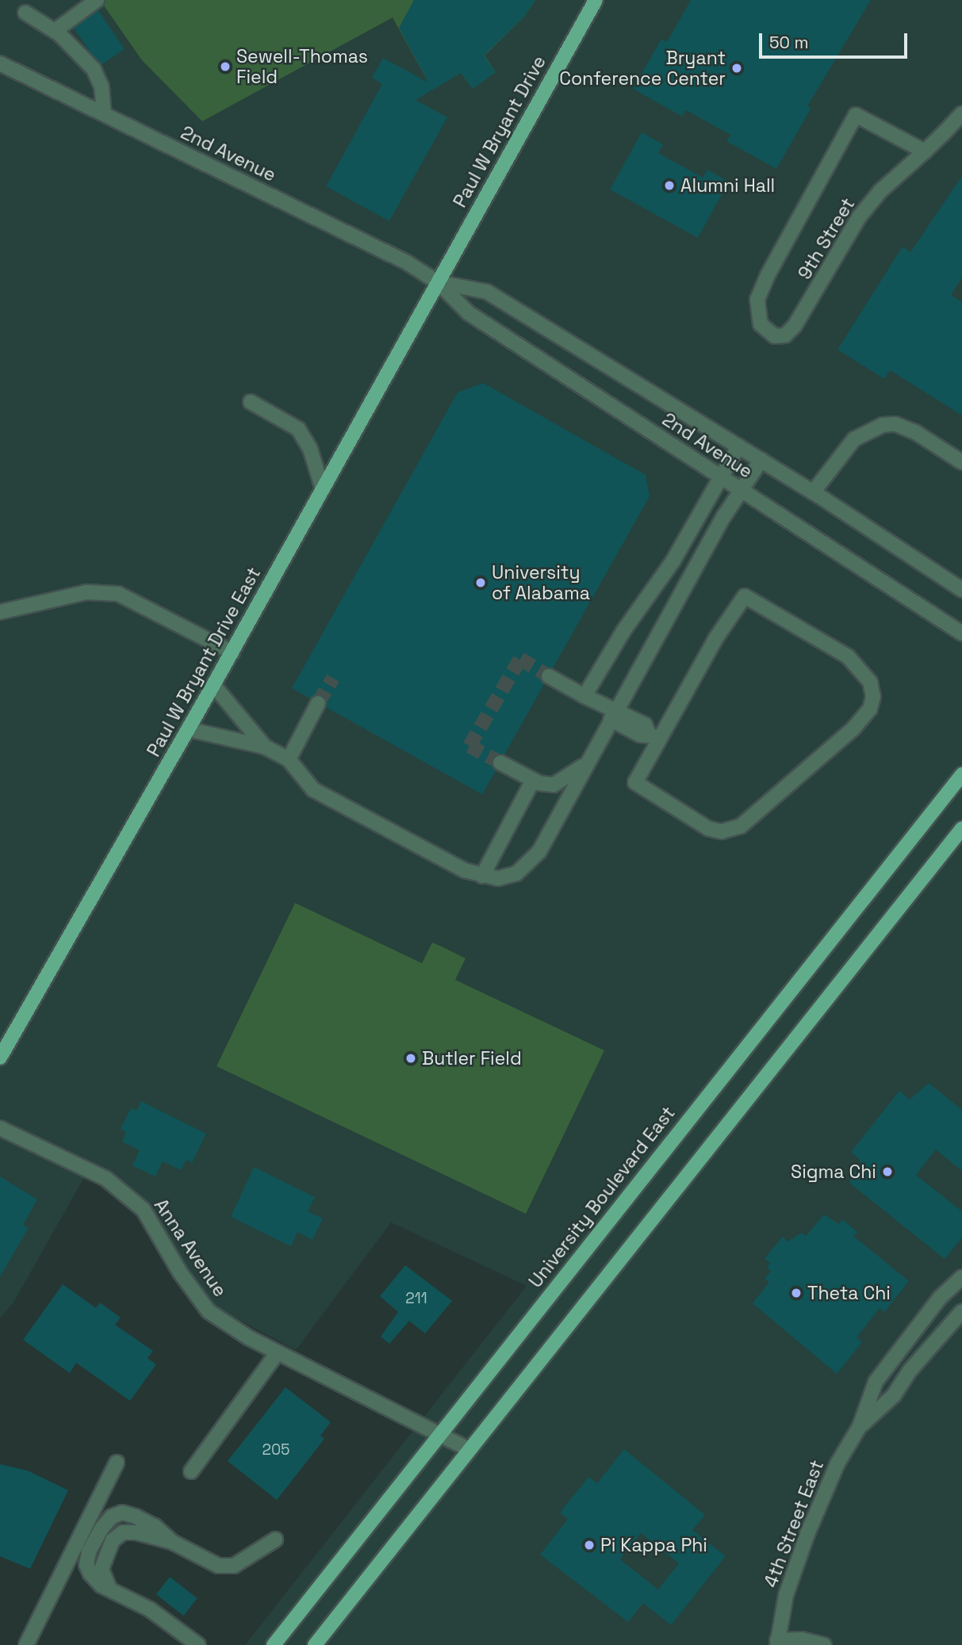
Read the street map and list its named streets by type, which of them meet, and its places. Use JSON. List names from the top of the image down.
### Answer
{
  "streets": {
    "main road": ["Paul W Bryant Drive", "Paul W Bryant Drive East", "University Boulevard East"],
    "street": [
      "2nd Avenue",
      "9th Street",
      "Anna Avenue",
      "4th Street East"
    ]
  },
  "crossings": [
    ["Paul W Bryant Drive", "2nd Avenue"],
    ["Paul W Bryant Drive", "Paul W Bryant Drive East"],
    ["2nd Avenue", "Paul W Bryant Drive East"],
    ["University Boulevard East", "Anna Avenue"]
  ],
  "places": [
    "Sewell-Thomas Field",
    "Bryant Conference Center",
    "Alumni Hall",
    "University of Alabama",
    "Butler Field",
    "Sigma Chi",
    "Theta Chi",
    "Pi Kappa Phi"
  ],
  "house_numbers": ["211", "205"],
  "scale_bar": "50 m"
}
